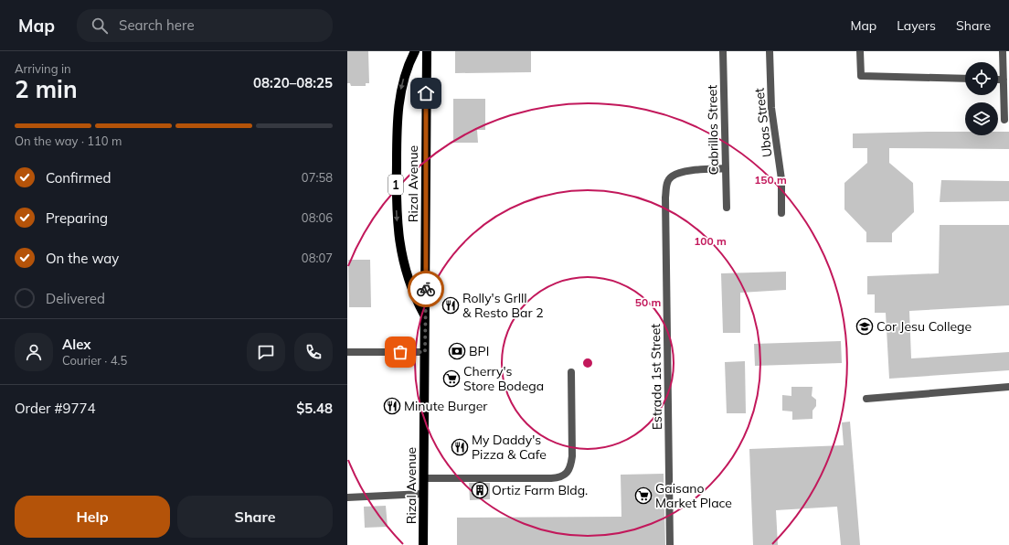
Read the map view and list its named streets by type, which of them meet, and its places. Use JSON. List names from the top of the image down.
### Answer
{
  "streets": {
    "main road": ["Rizal Avenue", "1"],
    "street": ["Ubas Street", "Cabrillos Street", "Estrada 1st Street"]
  },
  "crossings": [
    ["Cabrillos Street", "Estrada 1st Street"]
  ],
  "places": {
    "restaurant": ["Rolly's Grlll & Resto Bar 2", "Minute Burger", "My Daddy's Pizza & Cafe"],
    "school or university": ["Cor Jesu College"],
    "bank": ["BPI"],
    "supermarket": ["Cherry's Store Bodega", "Gaisano Market Place"],
    "building": ["Ortiz Farm Bldg."]
  },
  "page": {
    "header": "Map",
    "search": "Search here",
    "nav": ["Map", "Layers", "Share"],
    "heading": ["2 min", "Arriving in", "08:20–08:25"],
    "panel": [
      "Alex",
      "Courier · 4.5",
      "Order #9774",
      "$5.48"
    ],
    "bar": "On the way · 110 m",
    "list": [
      ["Confirmed", "07:58"],
      ["Preparing", "08:06"],
      ["On the way", "08:07"],
      "Delivered"
    ],
    "buttons": ["Help", "Share"]
  },
  "rings": ["150 m", "100 m", "50 m"]
}
